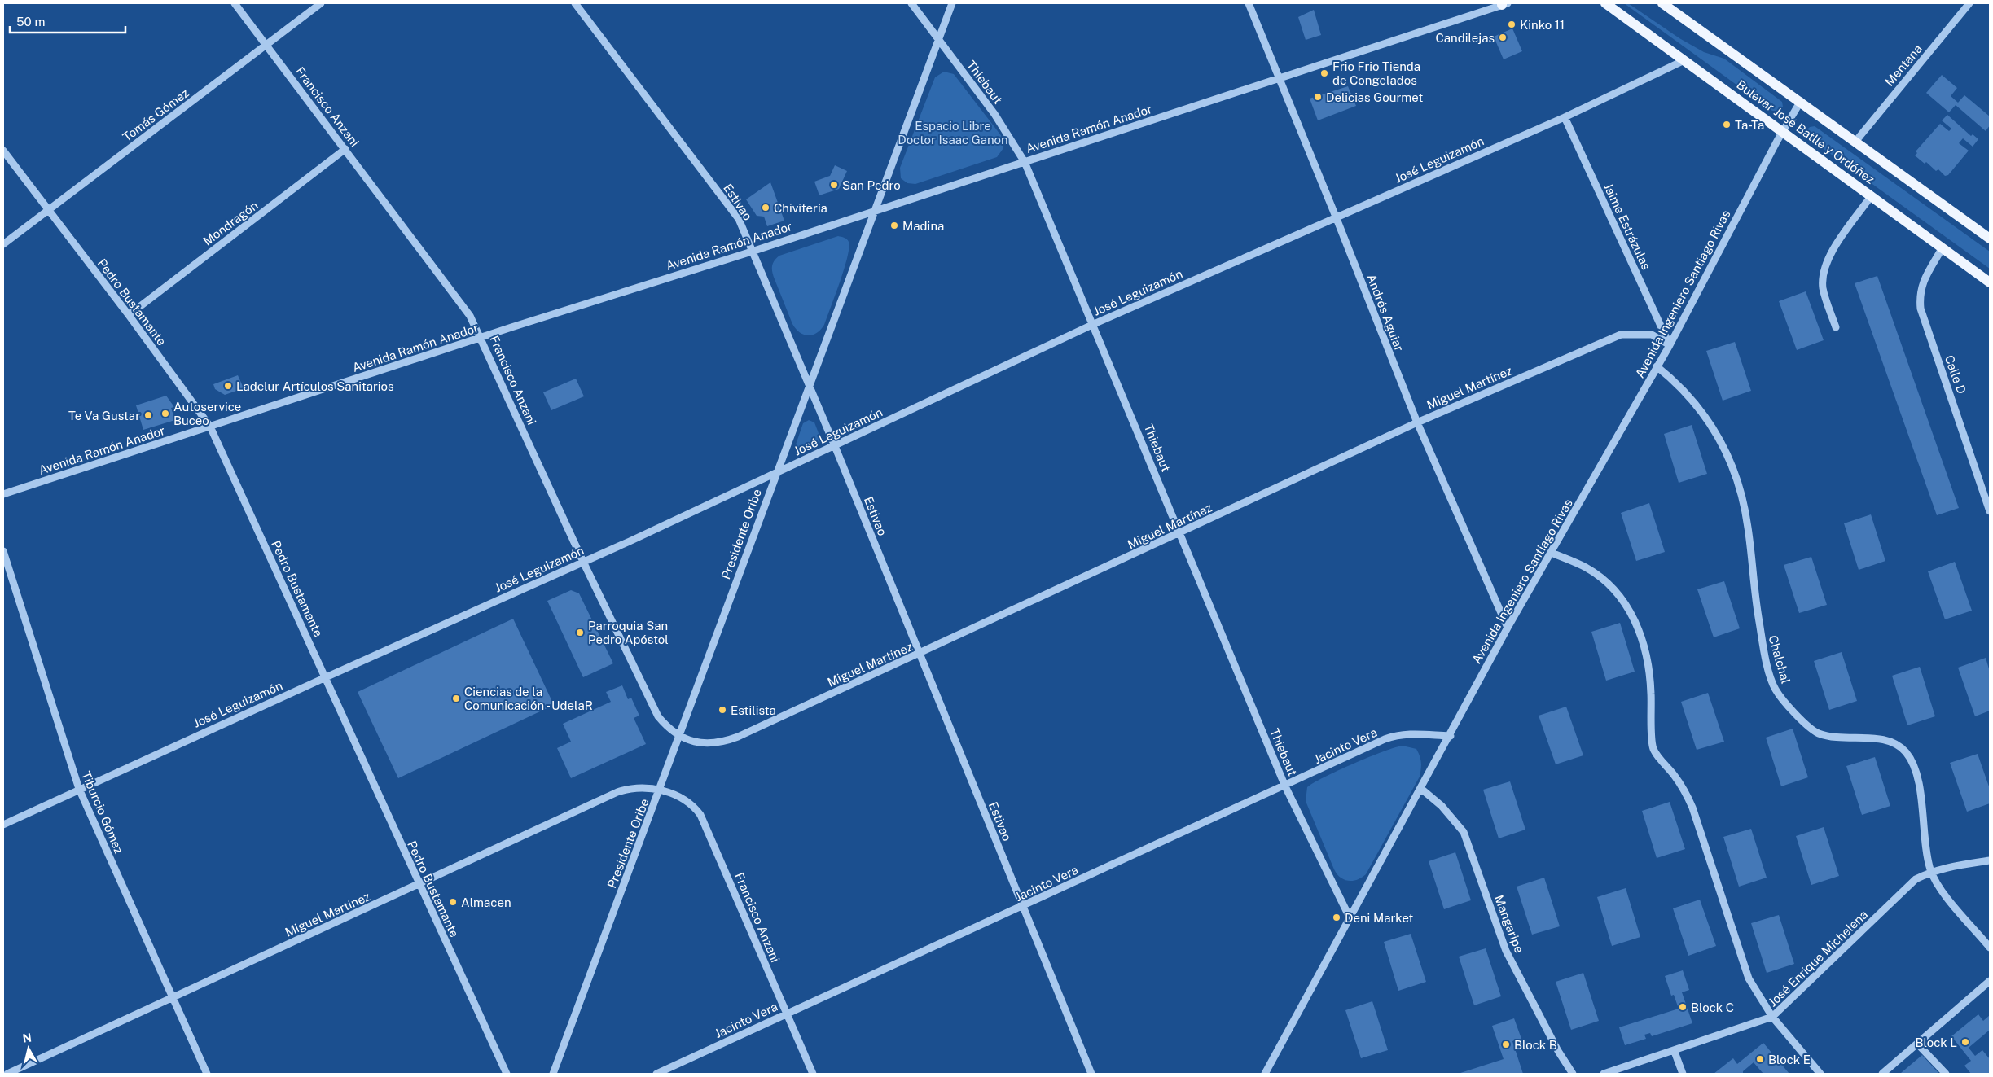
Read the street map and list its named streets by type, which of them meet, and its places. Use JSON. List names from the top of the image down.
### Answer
{
  "streets": {
    "main road": ["Bulevar José Batlle y Ordóñez"],
    "street": [
      "Mentana",
      "Thiebaut",
      "Francisco Anzani",
      "Tomás Gómez",
      "Avenida Ramón Anador",
      "José Leguizamón",
      "Estivao",
      "Mondragón",
      "Jaime Estrázulas",
      "Avenida Ingeniero Santiago Rivas",
      "Pedro Bustamante",
      "Andrés Aguiar",
      "Calle D",
      "Miguel Martínez",
      "Presidente Oribe",
      "Chalchal",
      "Jacinto Vera",
      "Tiburcio Gómez",
      "Mangaripe",
      "José Enrique Michelena"
    ]
  },
  "crossings": [
    ["Mentana", "Bulevar José Batlle y Ordóñez"],
    ["Thiebaut", "Avenida Ramón Anador"],
    ["Thiebaut", "José Leguizamón"],
    ["Thiebaut", "Avenida Ingeniero Santiago Rivas"],
    ["Thiebaut", "Miguel Martínez"],
    ["Thiebaut", "Presidente Oribe"],
    ["Thiebaut", "Jacinto Vera"],
    ["Francisco Anzani", "Tomás Gómez"],
    ["Francisco Anzani", "Avenida Ramón Anador"],
    ["Francisco Anzani", "José Leguizamón"],
    ["Francisco Anzani", "Mondragón"],
    ["Francisco Anzani", "Miguel Martínez"],
    ["Francisco Anzani", "Presidente Oribe"],
    ["Francisco Anzani", "Jacinto Vera"],
    ["Tomás Gómez", "Pedro Bustamante"],
    ["Avenida Ramón Anador", "Estivao"],
    ["Avenida Ramón Anador", "Pedro Bustamante"],
    ["Avenida Ramón Anador", "Andrés Aguiar"],
    ["Avenida Ramón Anador", "Presidente Oribe"],
    ["Bulevar José Batlle y Ordóñez", "José Leguizamón"],
    ["Bulevar José Batlle y Ordóñez", "Avenida Ingeniero Santiago Rivas"],
    ["Bulevar José Batlle y Ordóñez", "Calle D"],
    ["José Leguizamón", "Estivao"],
    ["José Leguizamón", "Jaime Estrázulas"],
    ["José Leguizamón", "Pedro Bustamante"],
    ["José Leguizamón", "Andrés Aguiar"],
    ["José Leguizamón", "Presidente Oribe"],
    ["José Leguizamón", "Tiburcio Gómez"],
    ["Estivao", "Miguel Martínez"],
    ["Estivao", "Presidente Oribe"],
    ["Estivao", "Jacinto Vera"],
    ["Mondragón", "Pedro Bustamante"],
    ["Jaime Estrázulas", "Avenida Ingeniero Santiago Rivas"],
    ["Jaime Estrázulas", "Miguel Martínez"],
    ["Avenida Ingeniero Santiago Rivas", "Andrés Aguiar"],
    ["Avenida Ingeniero Santiago Rivas", "Miguel Martínez"],
    ["Avenida Ingeniero Santiago Rivas", "Chalchal"],
    ["Avenida Ingeniero Santiago Rivas", "Jacinto Vera"],
    ["Avenida Ingeniero Santiago Rivas", "Mangaripe"],
    ["Pedro Bustamante", "Miguel Martínez"],
    ["Andrés Aguiar", "Miguel Martínez"],
    ["Miguel Martínez", "Presidente Oribe"],
    ["Miguel Martínez", "Tiburcio Gómez"],
    ["Chalchal", "José Enrique Michelena"]
  ],
  "parks": ["Espacio Libre Doctor Isaac Ganon"],
  "places": [
    "Kinko 11",
    "Candilejas",
    "Frio Frio Tienda de Congelados",
    "Delicias Gourmet",
    "Ta-Ta",
    "San Pedro",
    "Chivitería",
    "Madina",
    "Ladelur Artículos Sanitarios",
    "Autoservice Buceo",
    "Te Va Gustar",
    "Parroquia San Pedro Apóstol",
    "Ciencias de la Comunicación - UdelaR",
    "Estilista",
    "Almacen",
    "Deni Market",
    "Block C",
    "Block L",
    "Block B",
    "Block E"
  ],
  "scale_bar": "50 m",
  "north": "top"
}
